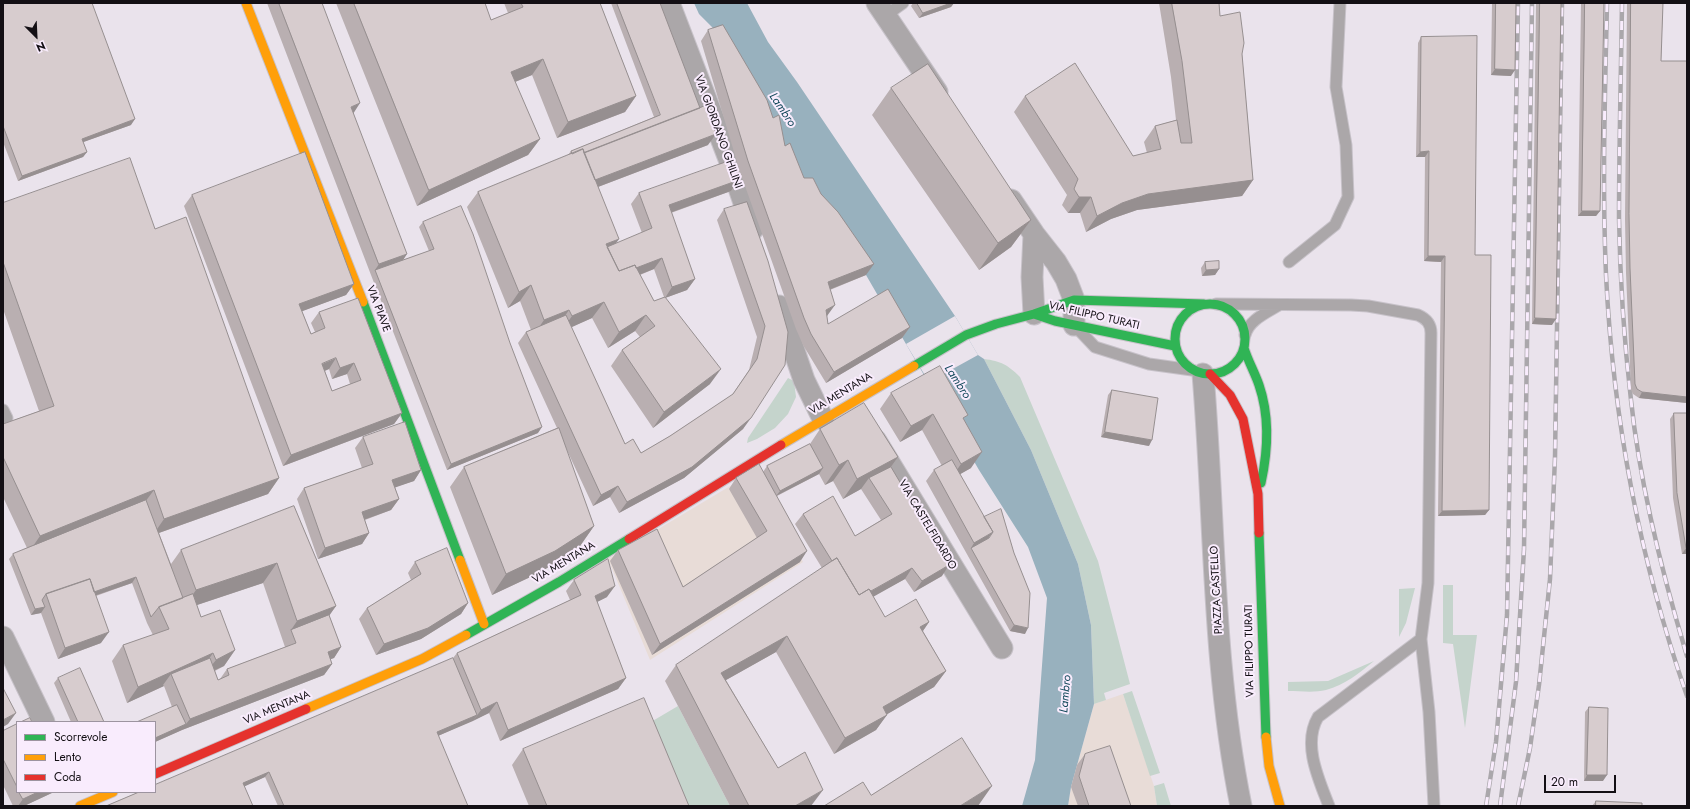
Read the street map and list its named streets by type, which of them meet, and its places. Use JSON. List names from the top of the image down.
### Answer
{
  "streets": {
    "street": [
      "VIA GIORDANO GHILINI",
      "VIA PIAVE",
      "VIA FILIPPO TURATI",
      "VIA MENTANA",
      "VIA CASTELFIDARDO",
      "PIAZZA CASTELLO"
    ]
  },
  "crossings": [
    ["VIA PIAVE", "VIA MENTANA"],
    ["VIA FILIPPO TURATI", "VIA MENTANA"],
    ["VIA FILIPPO TURATI", "PIAZZA CASTELLO"],
    ["VIA MENTANA", "VIA CASTELFIDARDO"]
  ],
  "water": ["Lambro"],
  "legend": ["Scorrevole", "Lento", "Coda"],
  "scale_bar": "20 m",
  "north": "bottom right"
}
